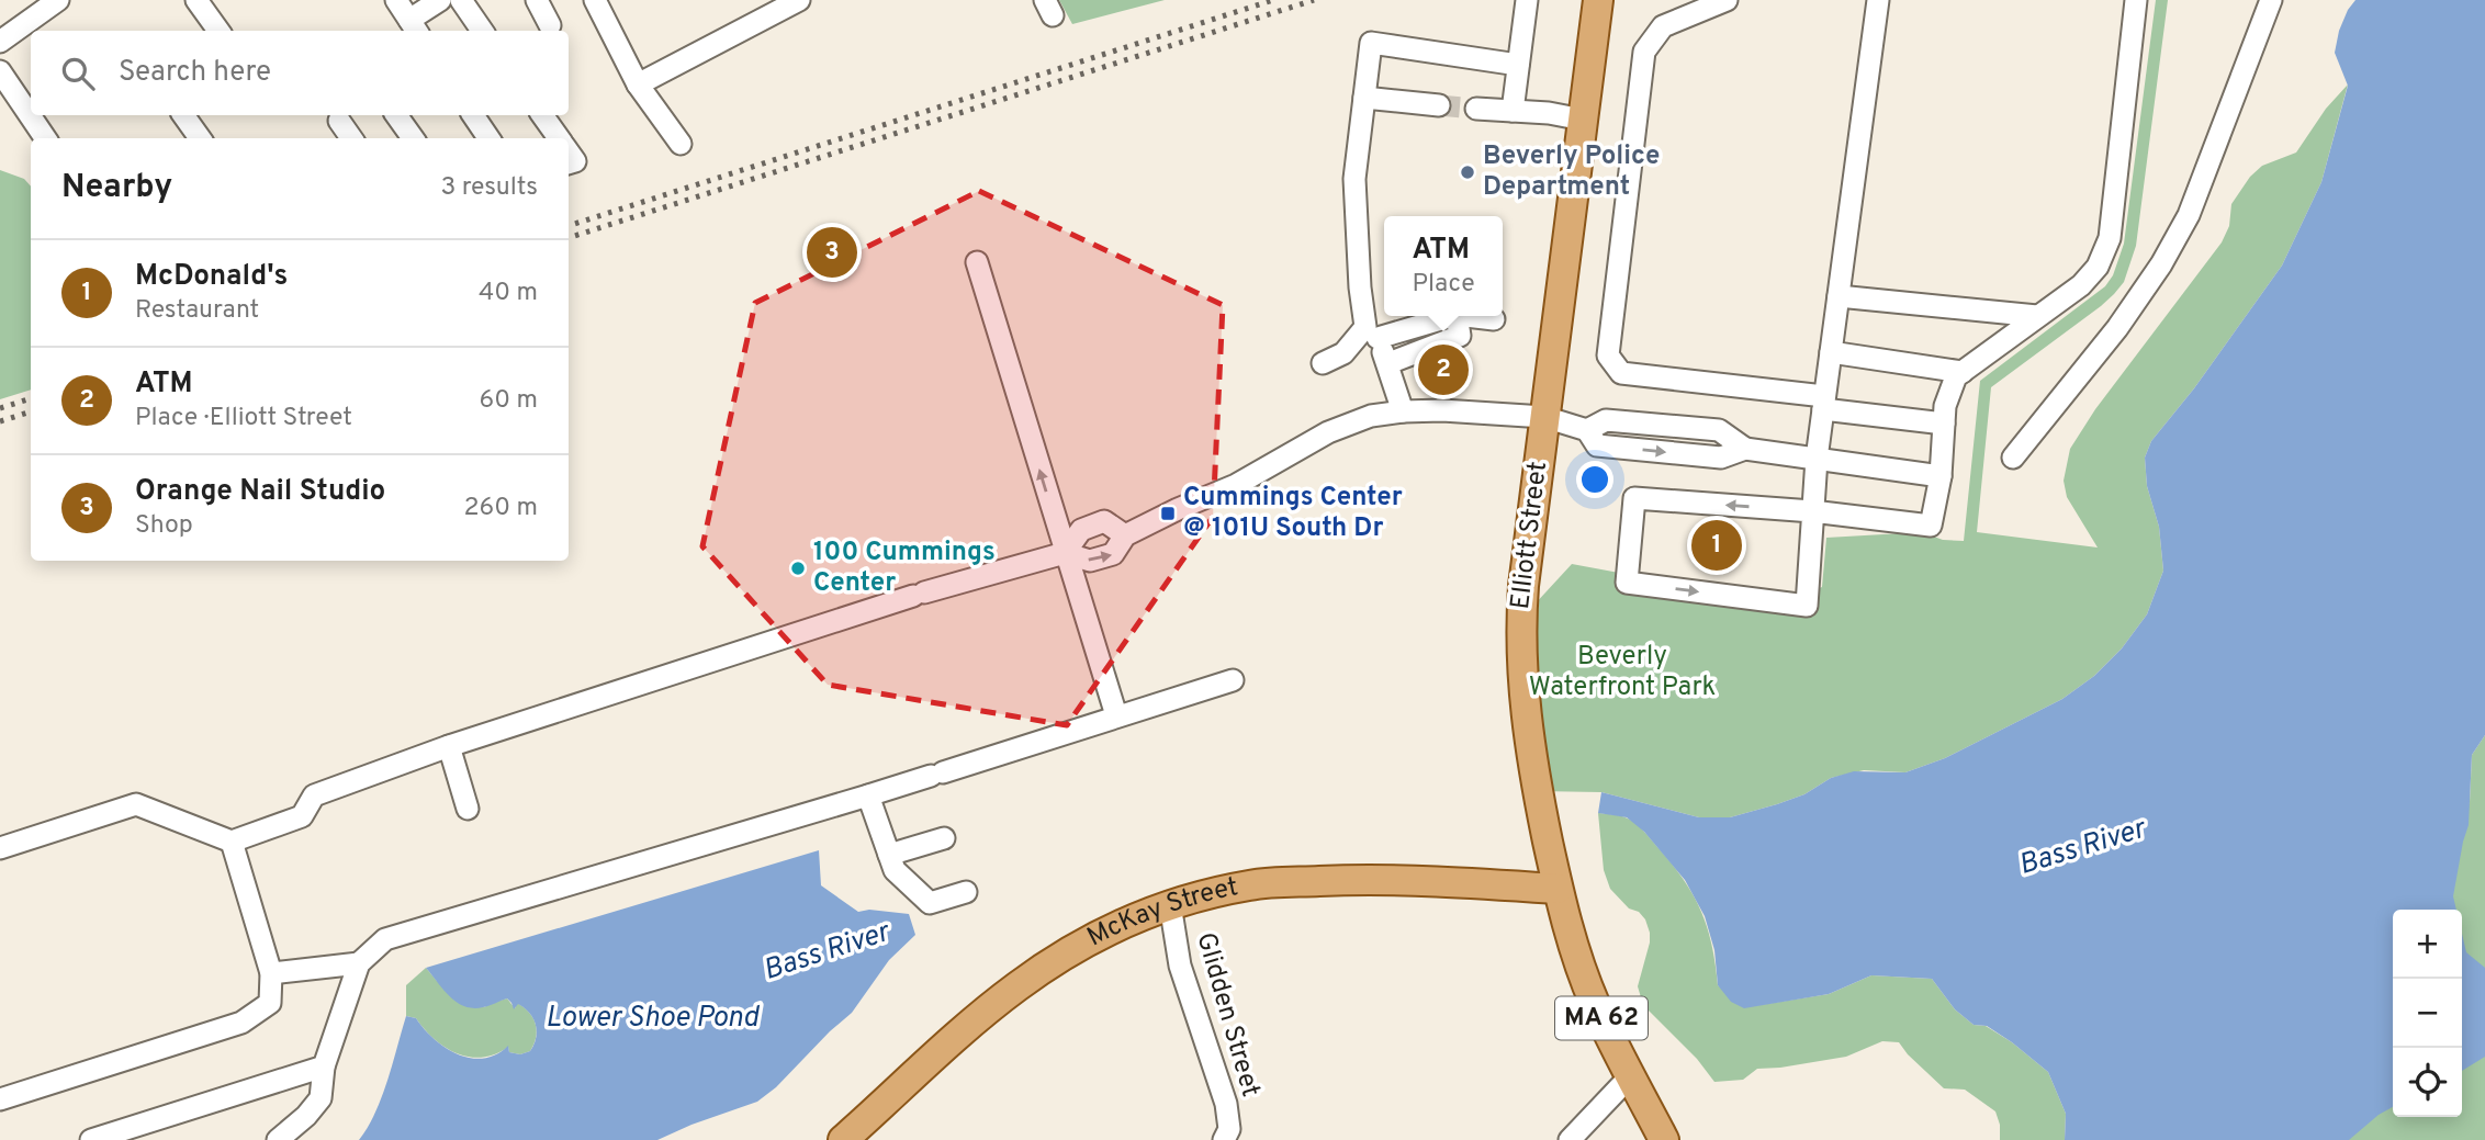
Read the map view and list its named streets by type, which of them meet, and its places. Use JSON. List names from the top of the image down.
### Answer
{
  "streets": {
    "main road": ["Elliott Street", "McKay Street", "MA 62"],
    "street": ["Glidden Street"]
  },
  "crossings": [
    ["Elliott Street", "McKay Street"],
    ["McKay Street", "Glidden Street"]
  ],
  "water": ["Bass River", "Lower Shoe Pond"],
  "parks": ["Beverly Waterfront Park"],
  "places": {
    "other": ["Beverly Police Department", "100 Cummings Center"],
    "transit": ["Cummings Center @ 101U South Dr"]
  },
  "page": {
    "search": "Search here",
    "heading": ["Nearby", "3 results"],
    "popup": ["ATM", "Place"],
    "pins": ["3", "2", "1"],
    "list": [
      {
        "mark": "1",
        "name": "McDonald's",
        "note": "Restaurant",
        "value": "40 m"
      },
      {
        "mark": "2",
        "name": "ATM",
        "note": "Place · Elliott Street",
        "value": "60 m"
      },
      {
        "mark": "3",
        "name": "Orange Nail Studio",
        "note": "Shop",
        "value": "260 m"
      }
    ],
    "map_buttons": ["+", "−"]
  }
}
